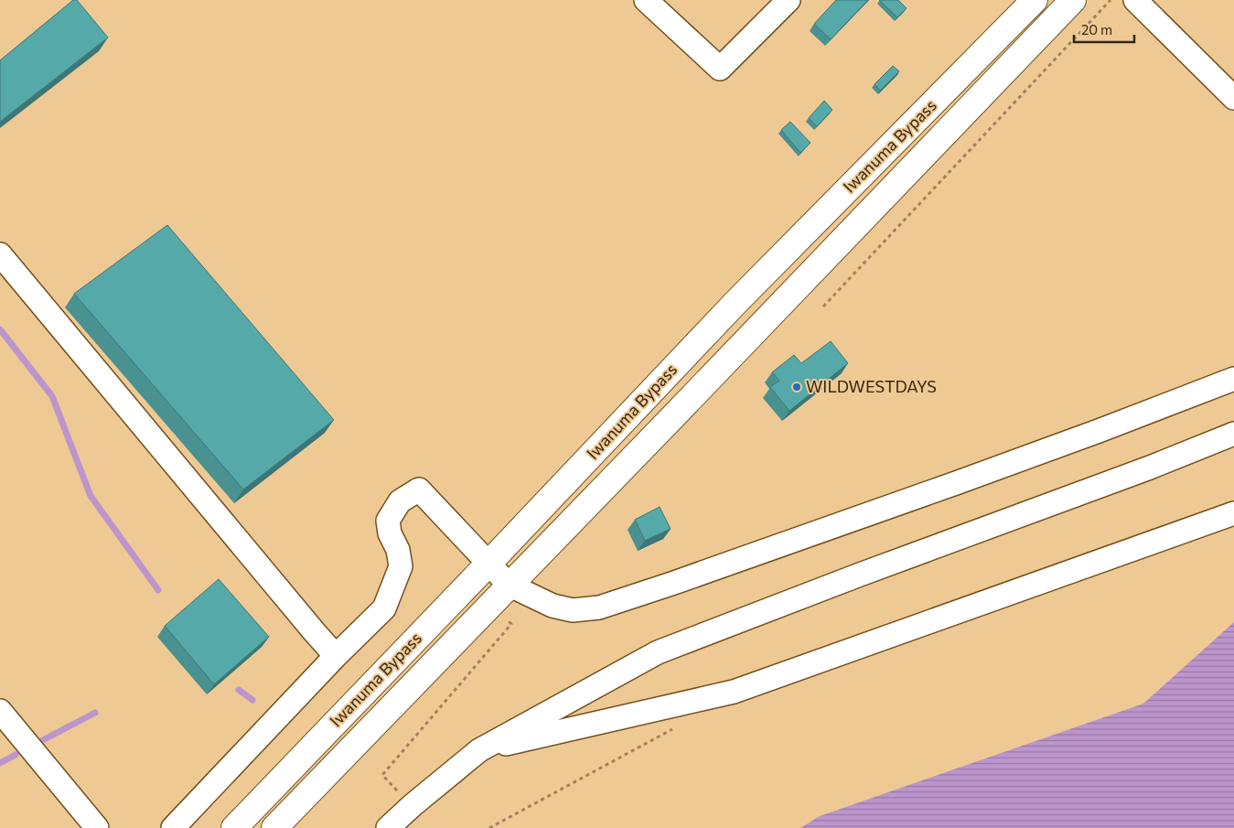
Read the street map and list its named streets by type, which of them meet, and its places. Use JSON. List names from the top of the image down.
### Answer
{
  "streets": {
    "highway": ["Iwanuma Bypass"]
  },
  "places": ["WILDWESTDAYS"],
  "scale_bar": "20 m"
}
